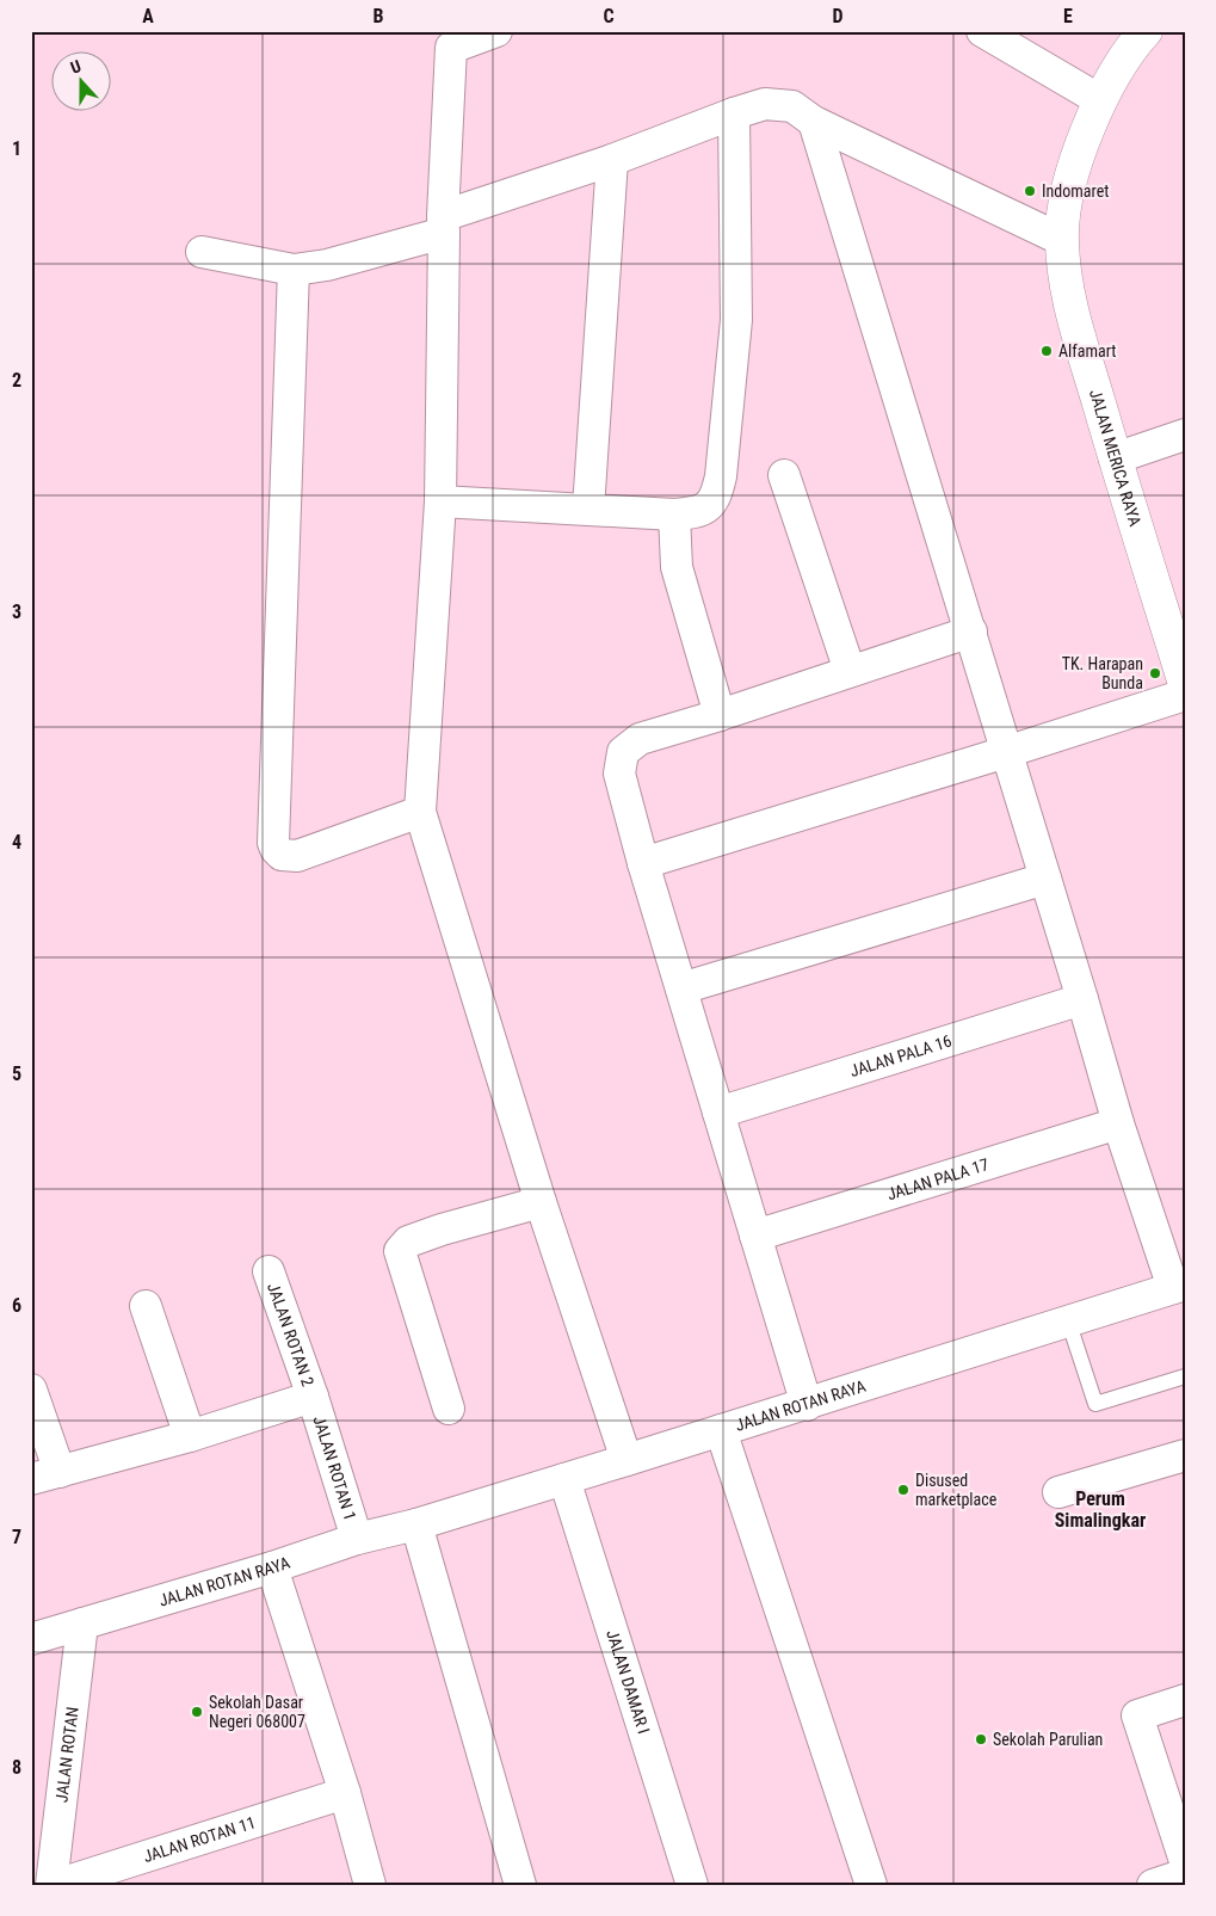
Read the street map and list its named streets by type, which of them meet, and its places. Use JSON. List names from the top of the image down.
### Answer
{
  "streets": {
    "street": [
      "JALAN MERICA RAYA",
      "JALAN PALA 16",
      "JALAN PALA 17",
      "JALAN ROTAN 2",
      "JALAN ROTAN RAYA",
      "JALAN ROTAN 1",
      "JALAN DAMAR I",
      "JALAN ROTAN",
      "JALAN ROTAN 11"
    ]
  },
  "crossings": [
    ["JALAN ROTAN 2", "JALAN ROTAN 1"],
    ["JALAN ROTAN RAYA", "JALAN ROTAN 1"],
    ["JALAN ROTAN RAYA", "JALAN DAMAR I"],
    ["JALAN ROTAN RAYA", "JALAN ROTAN"],
    ["JALAN ROTAN", "JALAN ROTAN 11"]
  ],
  "districts": ["Perum Simalingkar"],
  "places": [
    "Indomaret",
    "Alfamart",
    "TK. Harapan Bunda",
    "Disused marketplace",
    "Sekolah Dasar Negeri 068007",
    "Sekolah Parulian"
  ],
  "north": "top",
  "grid": {
    "columns": [
      "A",
      "B",
      "C",
      "D",
      "E"
    ],
    "rows": [
      "1",
      "2",
      "3",
      "4",
      "5",
      "6",
      "7",
      "8"
    ]
  }
}
